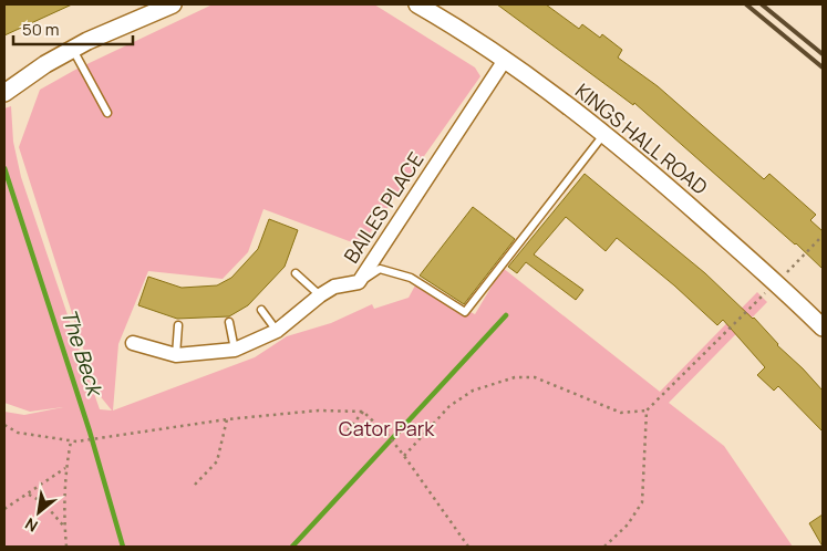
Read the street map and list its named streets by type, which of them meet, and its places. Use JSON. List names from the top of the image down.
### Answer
{
  "streets": {
    "street": ["KINGS HALL ROAD", "BAILES PLACE"]
  },
  "crossings": [
    ["KINGS HALL ROAD", "BAILES PLACE"]
  ],
  "water": ["The Beck"],
  "parks": ["Cator Park"],
  "scale_bar": "50 m",
  "north": "bottom left"
}
